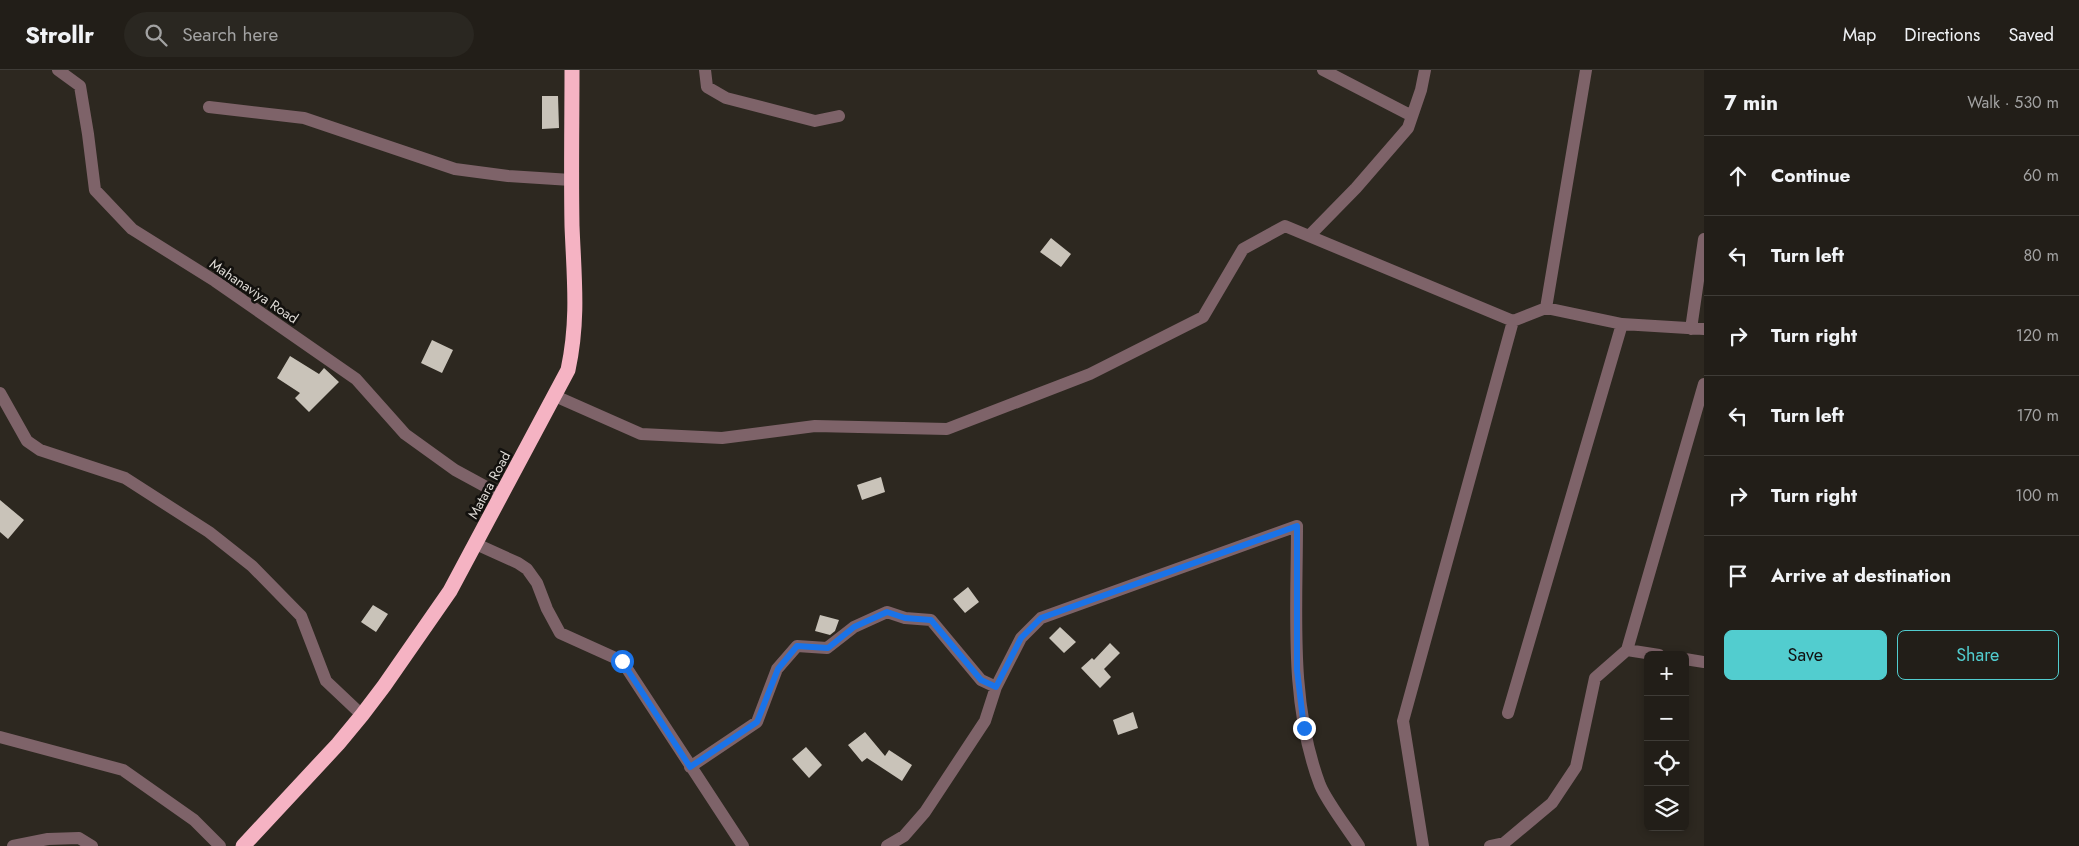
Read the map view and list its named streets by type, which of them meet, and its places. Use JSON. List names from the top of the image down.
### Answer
{
  "streets": {
    "highway": ["Matara Road"],
    "street": ["Mahanaviya Road"]
  },
  "crossings": [
    ["Mahanaviya Road", "Matara Road"]
  ],
  "page": {
    "header": "Strollr",
    "search": "Search here",
    "nav": ["Map", "Directions", "Saved"],
    "heading": ["7 min", "Walk · 530 m"],
    "list": [
      ["Continue", "60 m"],
      ["Turn left", "80 m"],
      ["Turn right", "120 m"],
      ["Turn left", "170 m"],
      ["Turn right", "100 m"],
      "Arrive at destination"
    ],
    "buttons": ["Save", "Share"],
    "map_buttons": ["+", "−"]
  }
}
